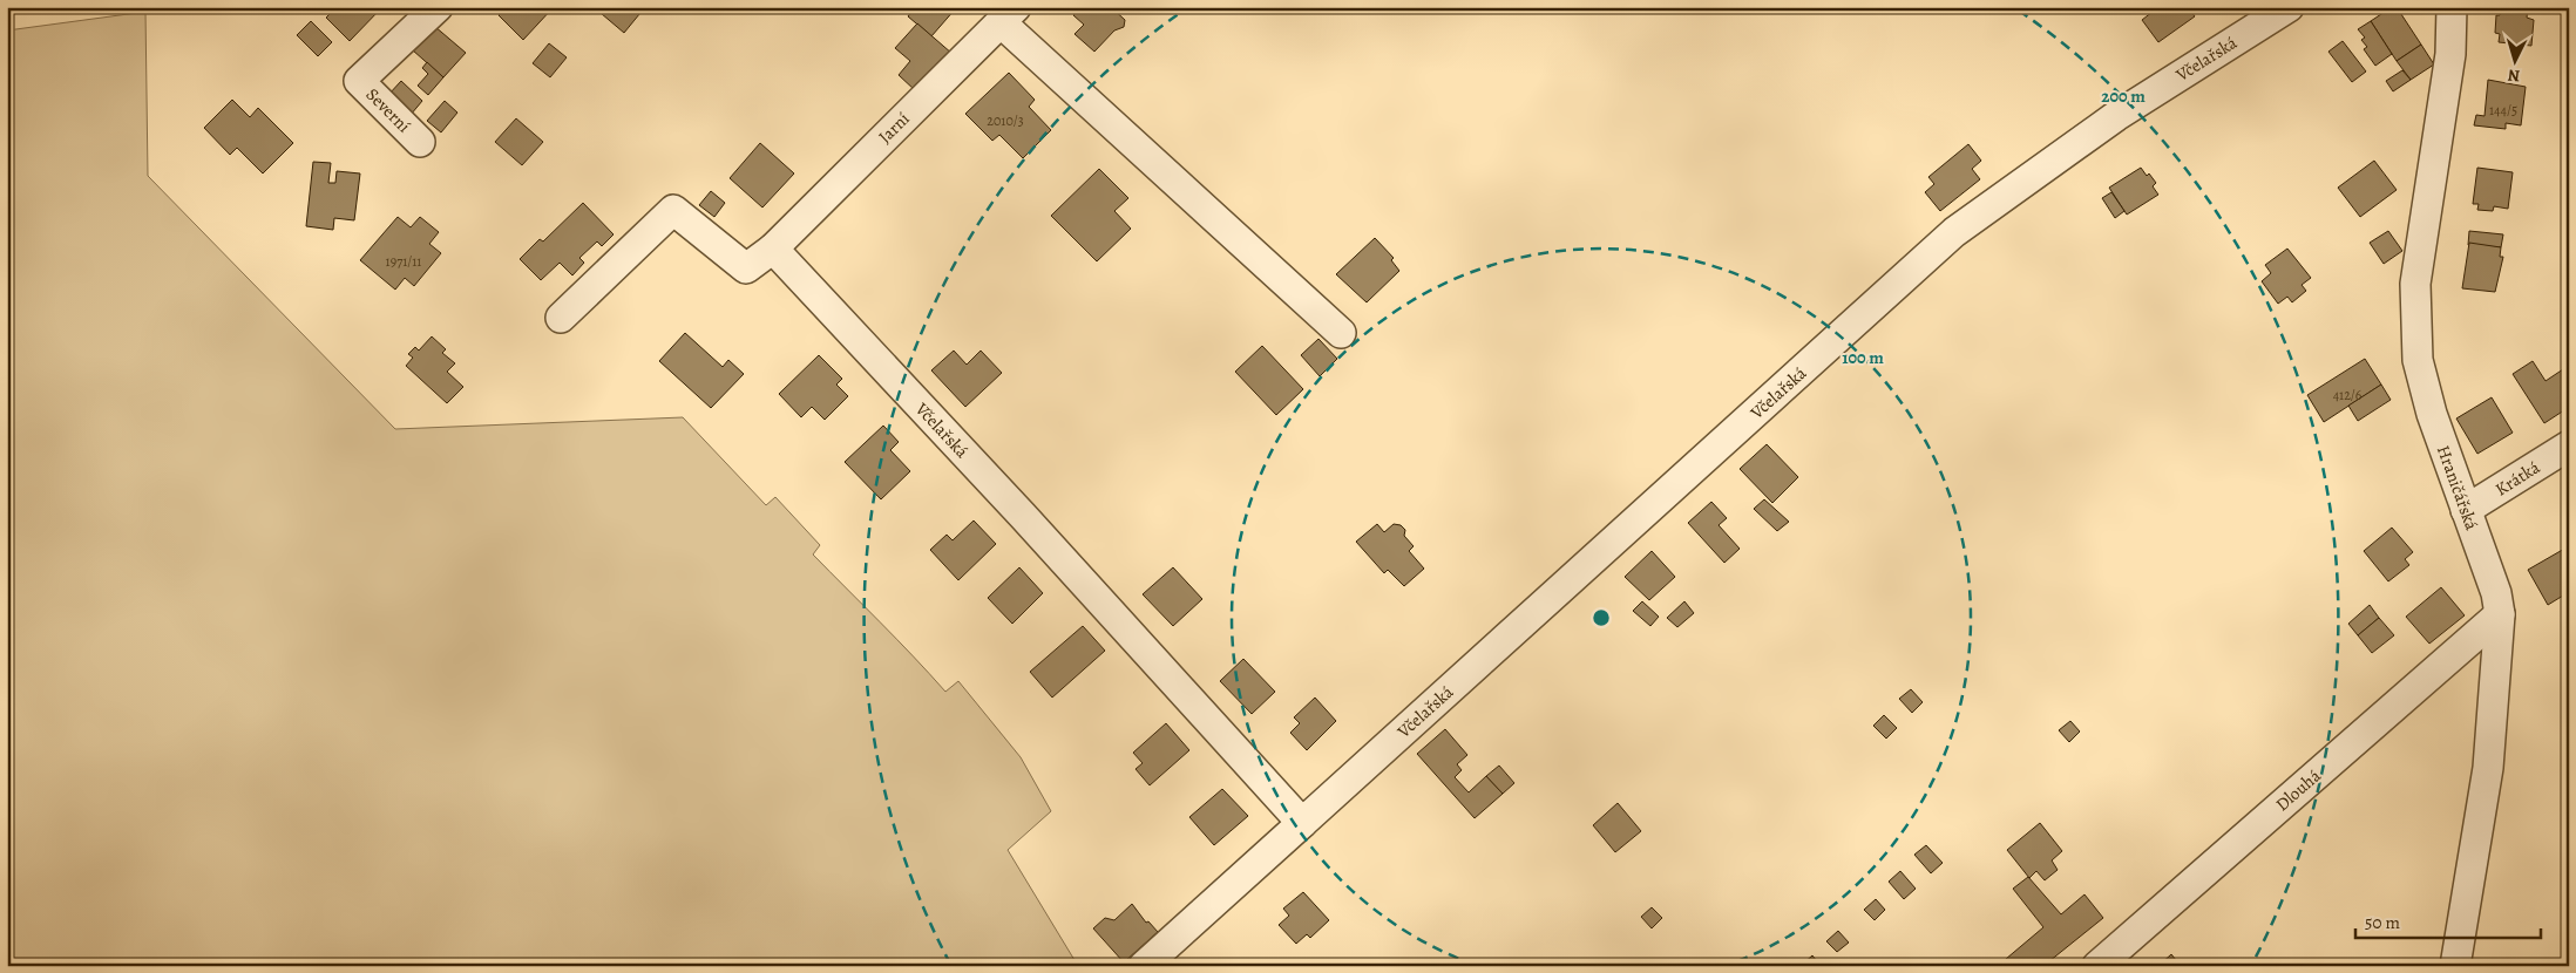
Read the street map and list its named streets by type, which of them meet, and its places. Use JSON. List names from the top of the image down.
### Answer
{
  "streets": {
    "street": [
      "Včelařská",
      "Severní",
      "Jarní",
      "Krátká",
      "Hraničářská",
      "Dlouhá"
    ]
  },
  "crossings": [
    ["Včelařská", "Jarní"],
    ["Krátká", "Hraničářská"],
    ["Hraničářská", "Dlouhá"]
  ],
  "house_numbers": [
    "144/5",
    "2010/3",
    "1971/11",
    "412/6"
  ],
  "scale_bar": "50 m",
  "north": "bottom",
  "rings": ["200 m", "100 m"]
}
